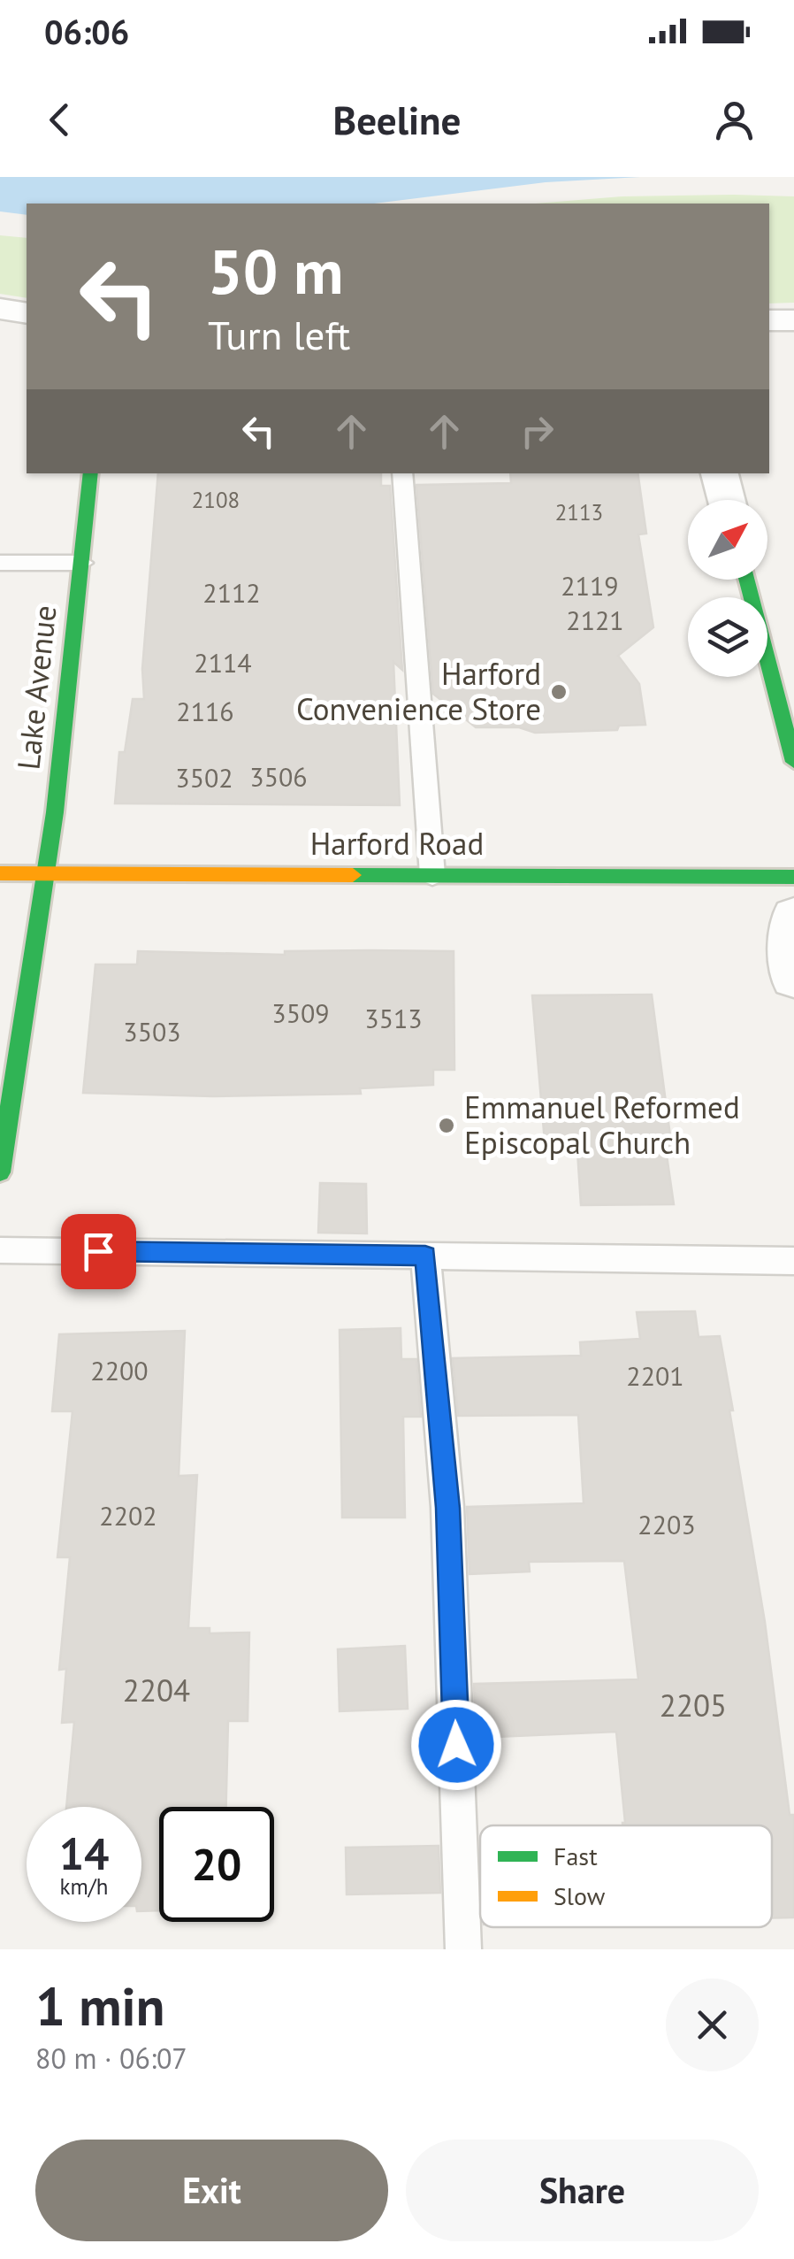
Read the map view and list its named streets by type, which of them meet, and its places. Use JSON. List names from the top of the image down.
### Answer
{
  "streets": {
    "street": ["Lake Avenue", "Harford Road"]
  },
  "crossings": [
    ["Lake Avenue", "Harford Road"]
  ],
  "places": ["Harford Convenience Store", "Emmanuel Reformed Episcopal Church"],
  "house_numbers": [
    "2108",
    "2113",
    "2119",
    "2112",
    "2121",
    "2114",
    "2116",
    "3506",
    "3502",
    "3509",
    "3513",
    "3503",
    "2200",
    "2201",
    "2202",
    "2203",
    "2204",
    "2205"
  ],
  "legend": ["Fast", "Slow"],
  "north": "top right",
  "page": {
    "status": "06:06",
    "header": "Beeline",
    "turn": ["50 m", "Turn left"],
    "speed": "14 km/h",
    "limit": "20",
    "heading": ["1 min", "80 m · 06:07"],
    "buttons": ["Exit", "Share"]
  }
}
